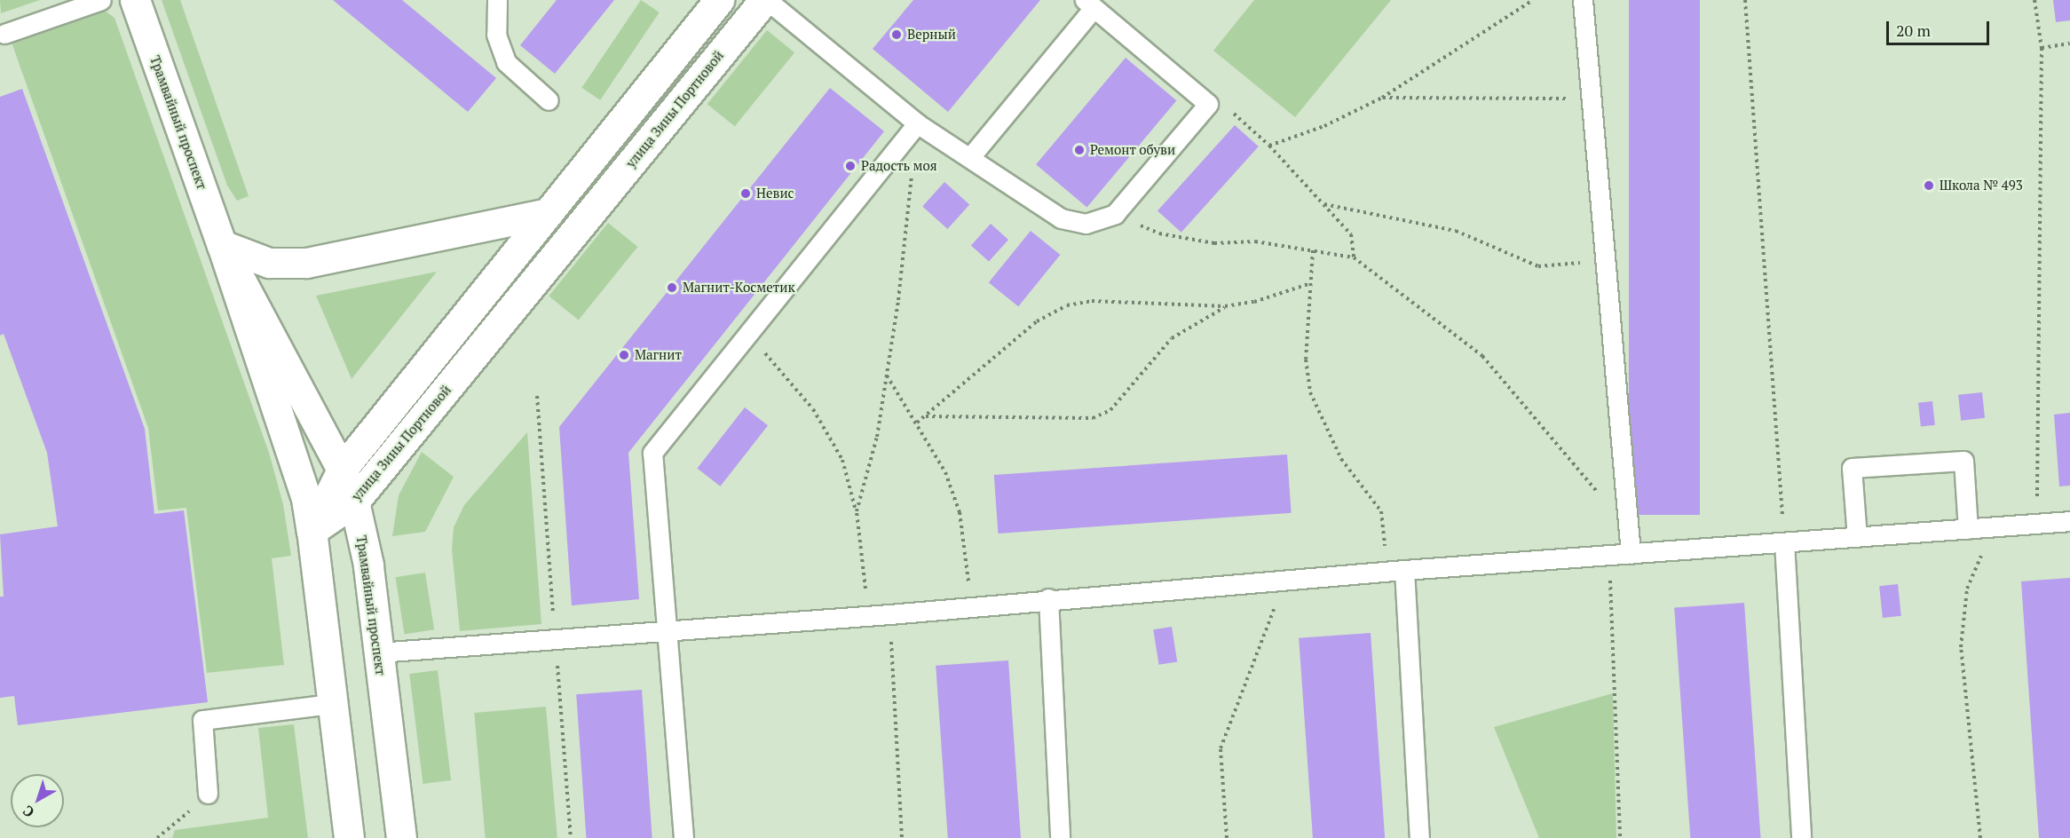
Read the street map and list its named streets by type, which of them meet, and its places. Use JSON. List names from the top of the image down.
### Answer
{
  "streets": {
    "main road": ["улица Зины Портновой", "Трамвайный проспект"]
  },
  "crossings": [
    ["улица Зины Портновой", "Трамвайный проспект"]
  ],
  "places": [
    "Верный",
    "Ремонт обуви",
    "Радость моя",
    "Школа № 493",
    "Невис",
    "Магнит-Косметик",
    "Магнит"
  ],
  "scale_bar": "20 m",
  "north": "bottom left"
}
